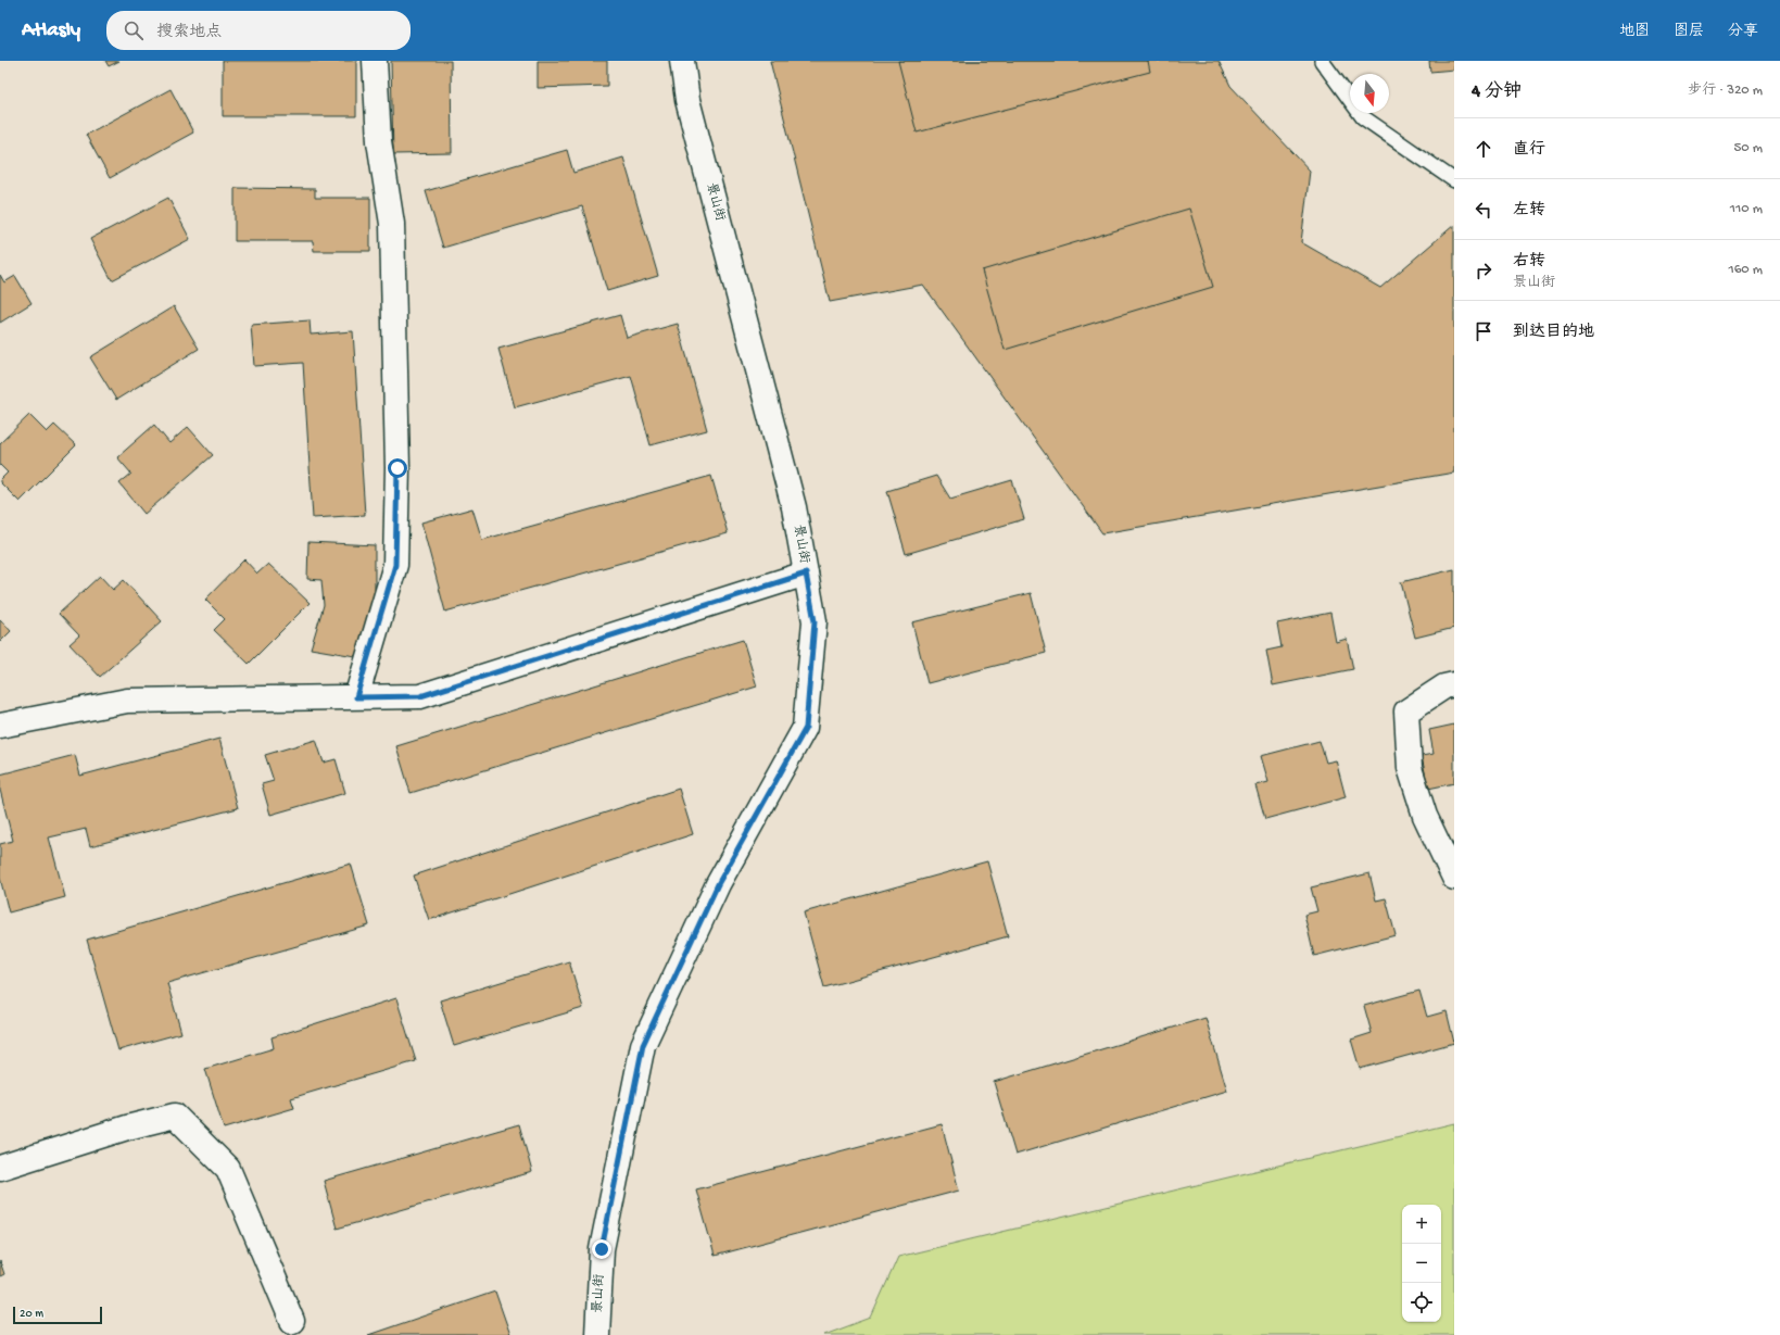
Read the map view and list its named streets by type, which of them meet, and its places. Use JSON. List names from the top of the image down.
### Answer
{
  "streets": {
    "street": ["景山街"]
  },
  "scale_bar": "20 m",
  "north": "bottom",
  "page": {
    "header": "Atlasly",
    "search": "搜索地点",
    "nav": ["地图", "图层", "分享"],
    "heading": ["4 分钟", "步行 · 320 m"],
    "list": [
      ["直行", "50 m"],
      ["左转", "110 m"],
      ["右转", "景山街", "160 m"],
      "到达目的地"
    ],
    "map_buttons": ["+", "−"],
    "scale": "20 m"
  }
}
